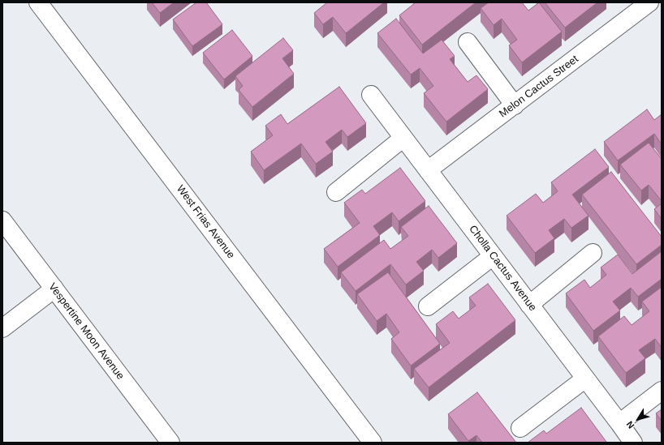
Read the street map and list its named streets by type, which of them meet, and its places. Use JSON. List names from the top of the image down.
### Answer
{
  "streets": {
    "street": [
      "Melon Cactus Street",
      "West Frias Avenue",
      "Cholla Cactus Avenue",
      "Vespertine Moon Avenue"
    ]
  },
  "crossings": [
    ["Melon Cactus Street", "Cholla Cactus Avenue"]
  ],
  "north": "bottom left"
}
